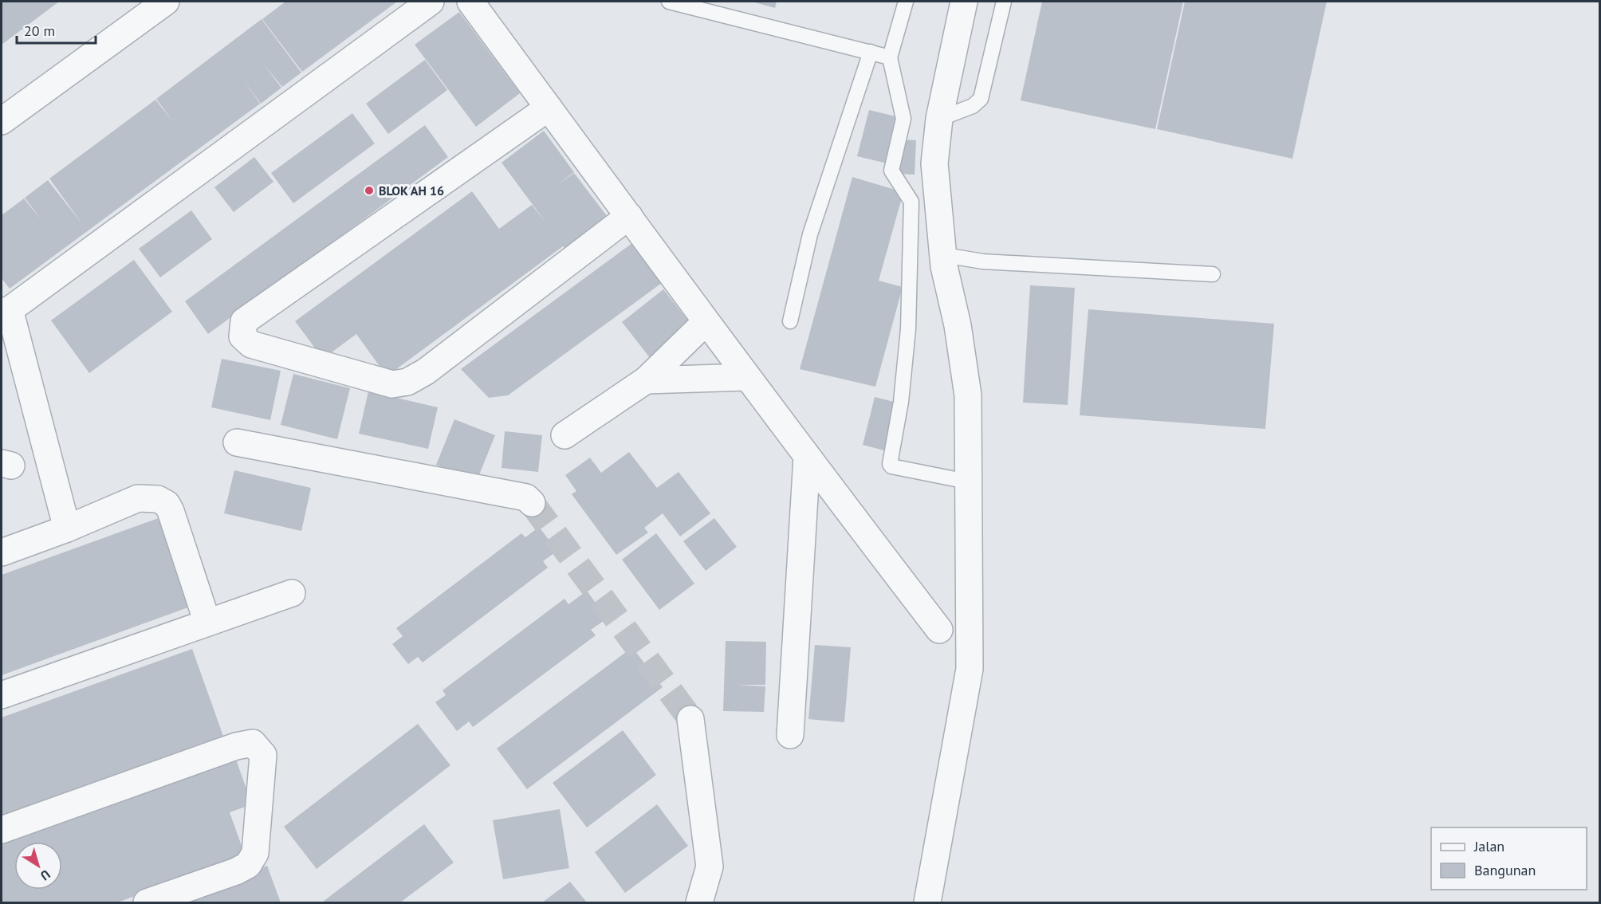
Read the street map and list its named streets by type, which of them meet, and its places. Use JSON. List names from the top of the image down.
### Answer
{
  "places": ["BLOK AH 16"],
  "legend": ["Jalan", "Bangunan"],
  "scale_bar": "20 m",
  "north": "bottom right"
}
